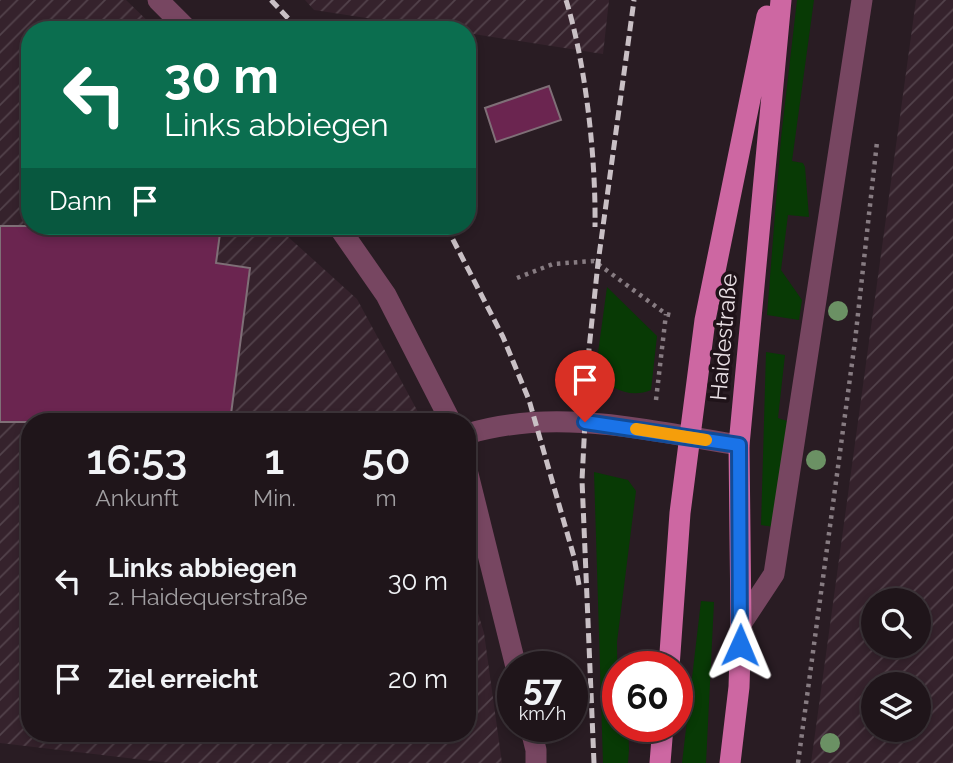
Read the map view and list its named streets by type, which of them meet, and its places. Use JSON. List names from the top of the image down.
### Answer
{
  "streets": {
    "main road": ["Haidestraße"]
  },
  "page": {
    "turn": ["30 m", "Links abbiegen"],
    "then": "Dann",
    "eta": [
      "16:53",
      "Ankunft",
      "1",
      "Min.",
      "50",
      "m"
    ],
    "list": [
      {
        "name": "Links abbiegen",
        "note": "2. Haidequerstraße",
        "value": "30 m"
      },
      {
        "name": "Ziel erreicht",
        "value": "20 m"
      }
    ],
    "speed": "57 km/h",
    "limit": "60"
  }
}
